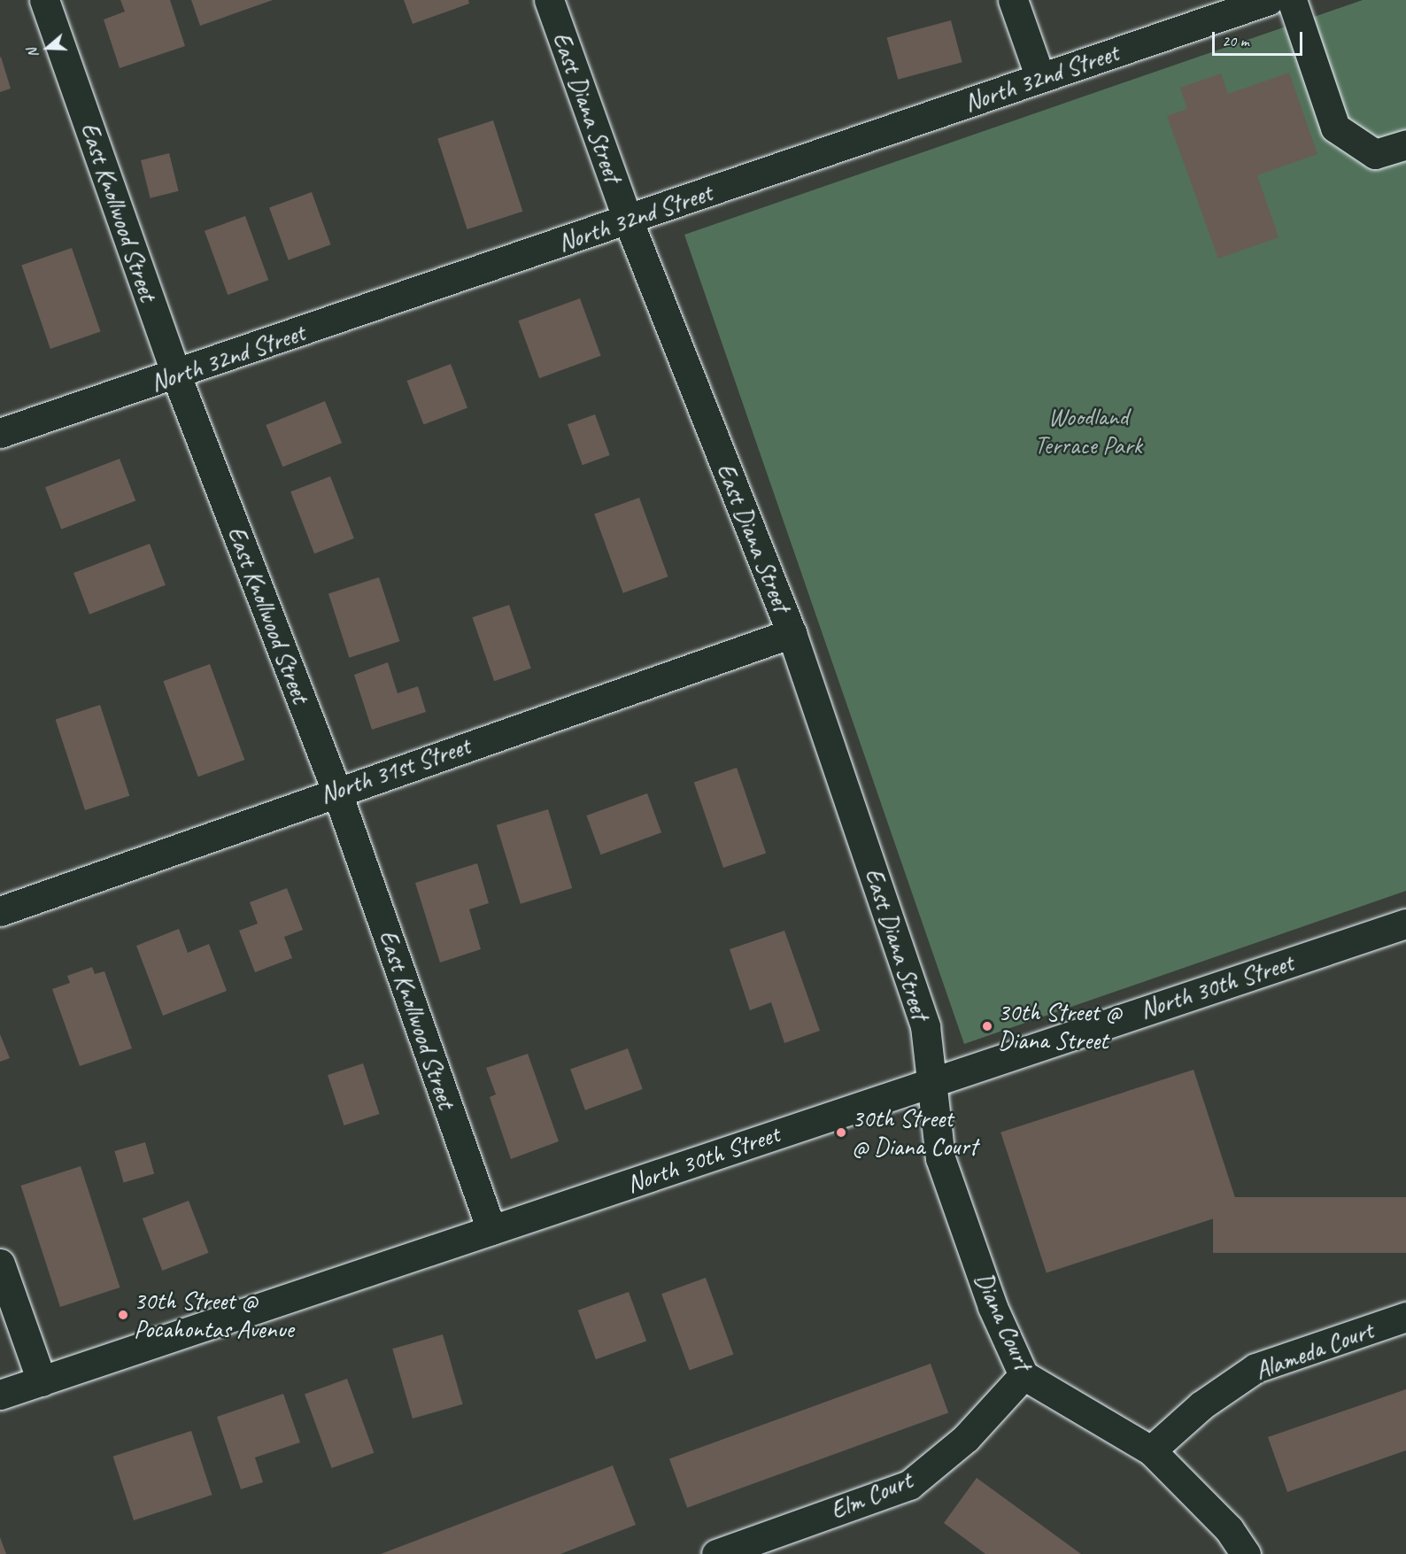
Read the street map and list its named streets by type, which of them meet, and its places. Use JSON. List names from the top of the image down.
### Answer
{
  "streets": {
    "street": [
      "North 32nd Street",
      "East Diana Street",
      "East Knollwood Street",
      "North 31st Street",
      "North 30th Street",
      "Diana Court",
      "Alameda Court",
      "Elm Court"
    ]
  },
  "crossings": [
    ["North 32nd Street", "East Diana Street"],
    ["North 32nd Street", "East Knollwood Street"],
    ["East Diana Street", "North 31st Street"],
    ["East Diana Street", "North 30th Street"],
    ["East Diana Street", "Diana Court"],
    ["East Knollwood Street", "North 31st Street"],
    ["East Knollwood Street", "North 30th Street"],
    ["North 30th Street", "Diana Court"],
    ["Diana Court", "Alameda Court"],
    ["Diana Court", "Elm Court"]
  ],
  "parks": ["Woodland Terrace Park"],
  "places": ["30th Street @ Diana Street", "30th Street @ Diana Court", "30th Street @ Pocahontas Avenue"],
  "scale_bar": "20 m",
  "north": "left"
}
